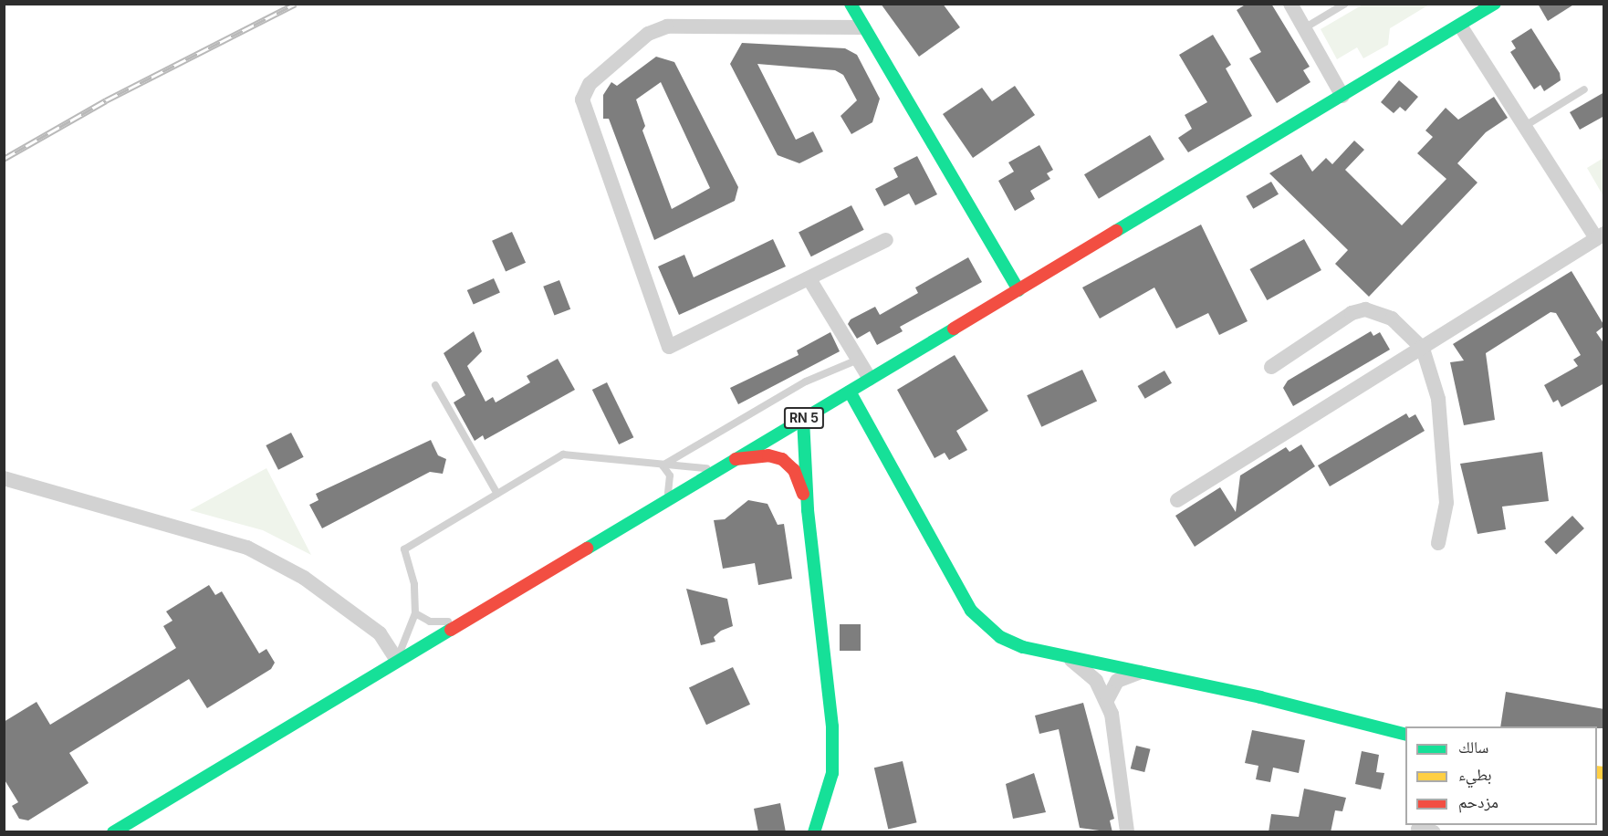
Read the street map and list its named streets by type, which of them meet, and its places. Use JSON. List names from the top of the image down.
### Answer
{
  "streets": {
    "main road": ["RN 5"]
  },
  "legend": ["سالك", "بطيء", "مزدحم"]
}
